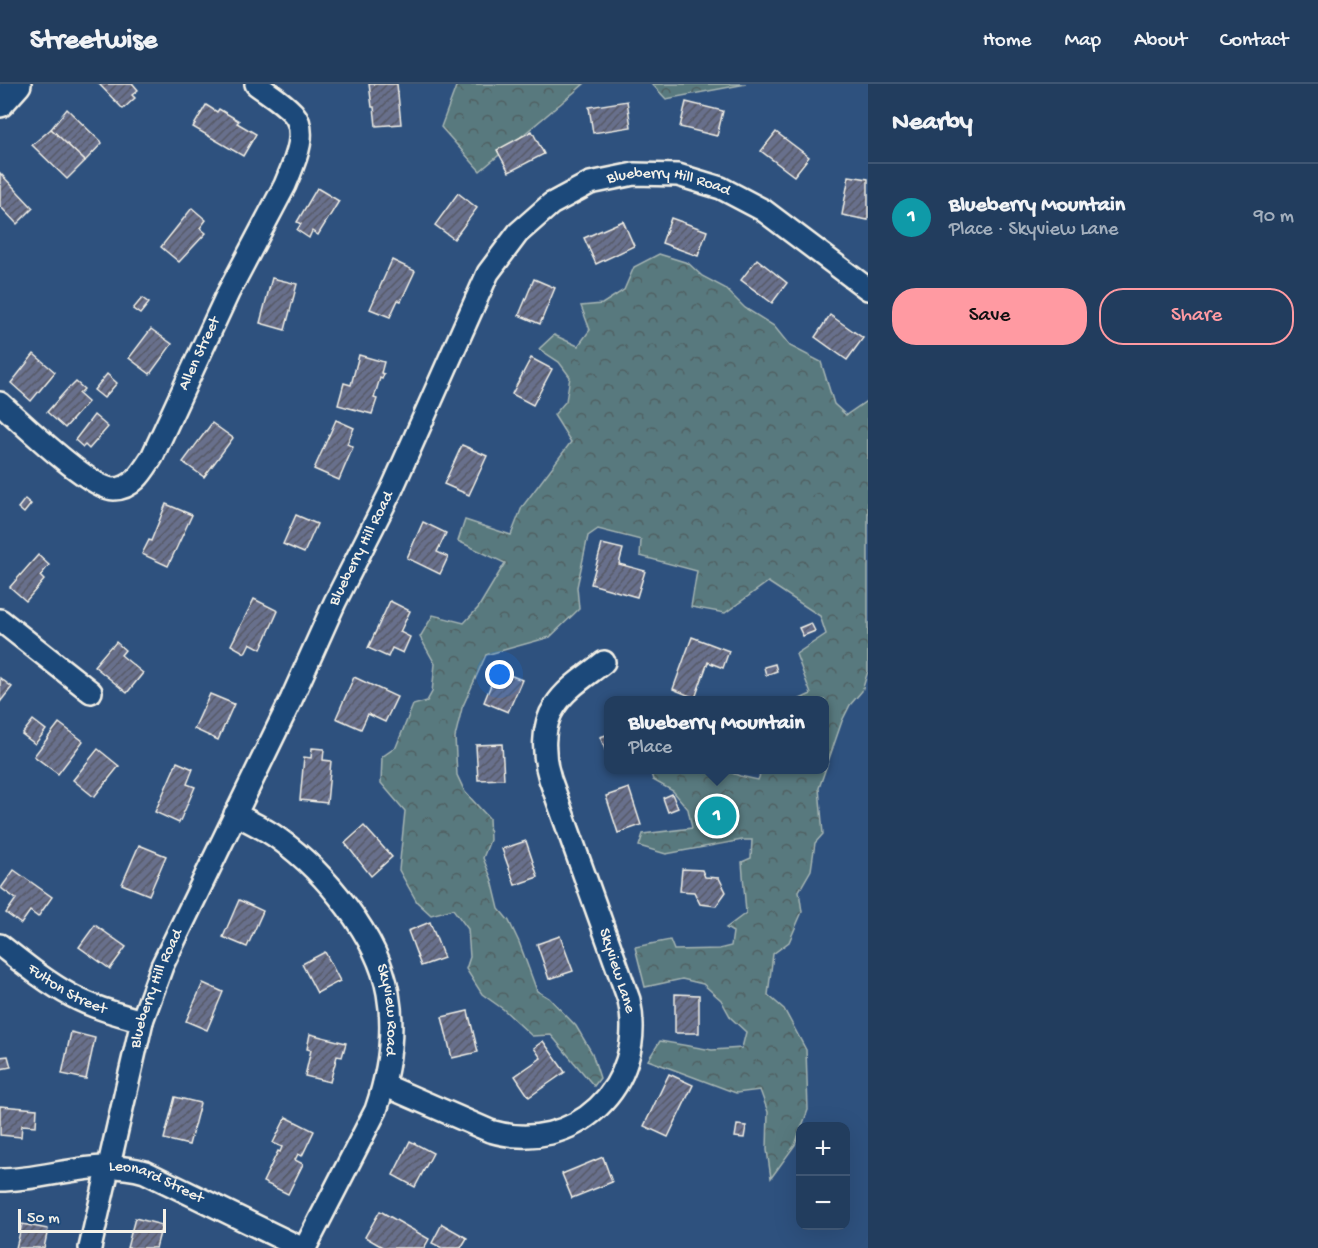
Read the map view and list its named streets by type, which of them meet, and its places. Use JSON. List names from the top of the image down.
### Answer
{
  "streets": {
    "street": [
      "Blueberry Hill Road",
      "Allen Street",
      "Skyview Lane",
      "Fulton Street",
      "Skyview Road",
      "Leonard Street"
    ]
  },
  "crossings": [
    ["Blueberry Hill Road", "Fulton Street"],
    ["Blueberry Hill Road", "Skyview Road"],
    ["Blueberry Hill Road", "Leonard Street"],
    ["Skyview Lane", "Skyview Road"],
    ["Skyview Road", "Leonard Street"]
  ],
  "scale_bar": "50 m",
  "page": {
    "header": "Streetwise",
    "nav": [
      "Home",
      "Map",
      "About",
      "Contact"
    ],
    "heading": "Nearby",
    "list": [
      {
        "mark": "1",
        "name": "Blueberry Mountain",
        "note": "Place · Skyview Lane",
        "value": "90 m"
      }
    ],
    "buttons": ["Save", "Share"],
    "popup": ["Blueberry Mountain", "Place"],
    "pins": "1",
    "map_buttons": ["+", "−"],
    "scale": "50 m"
  }
}
